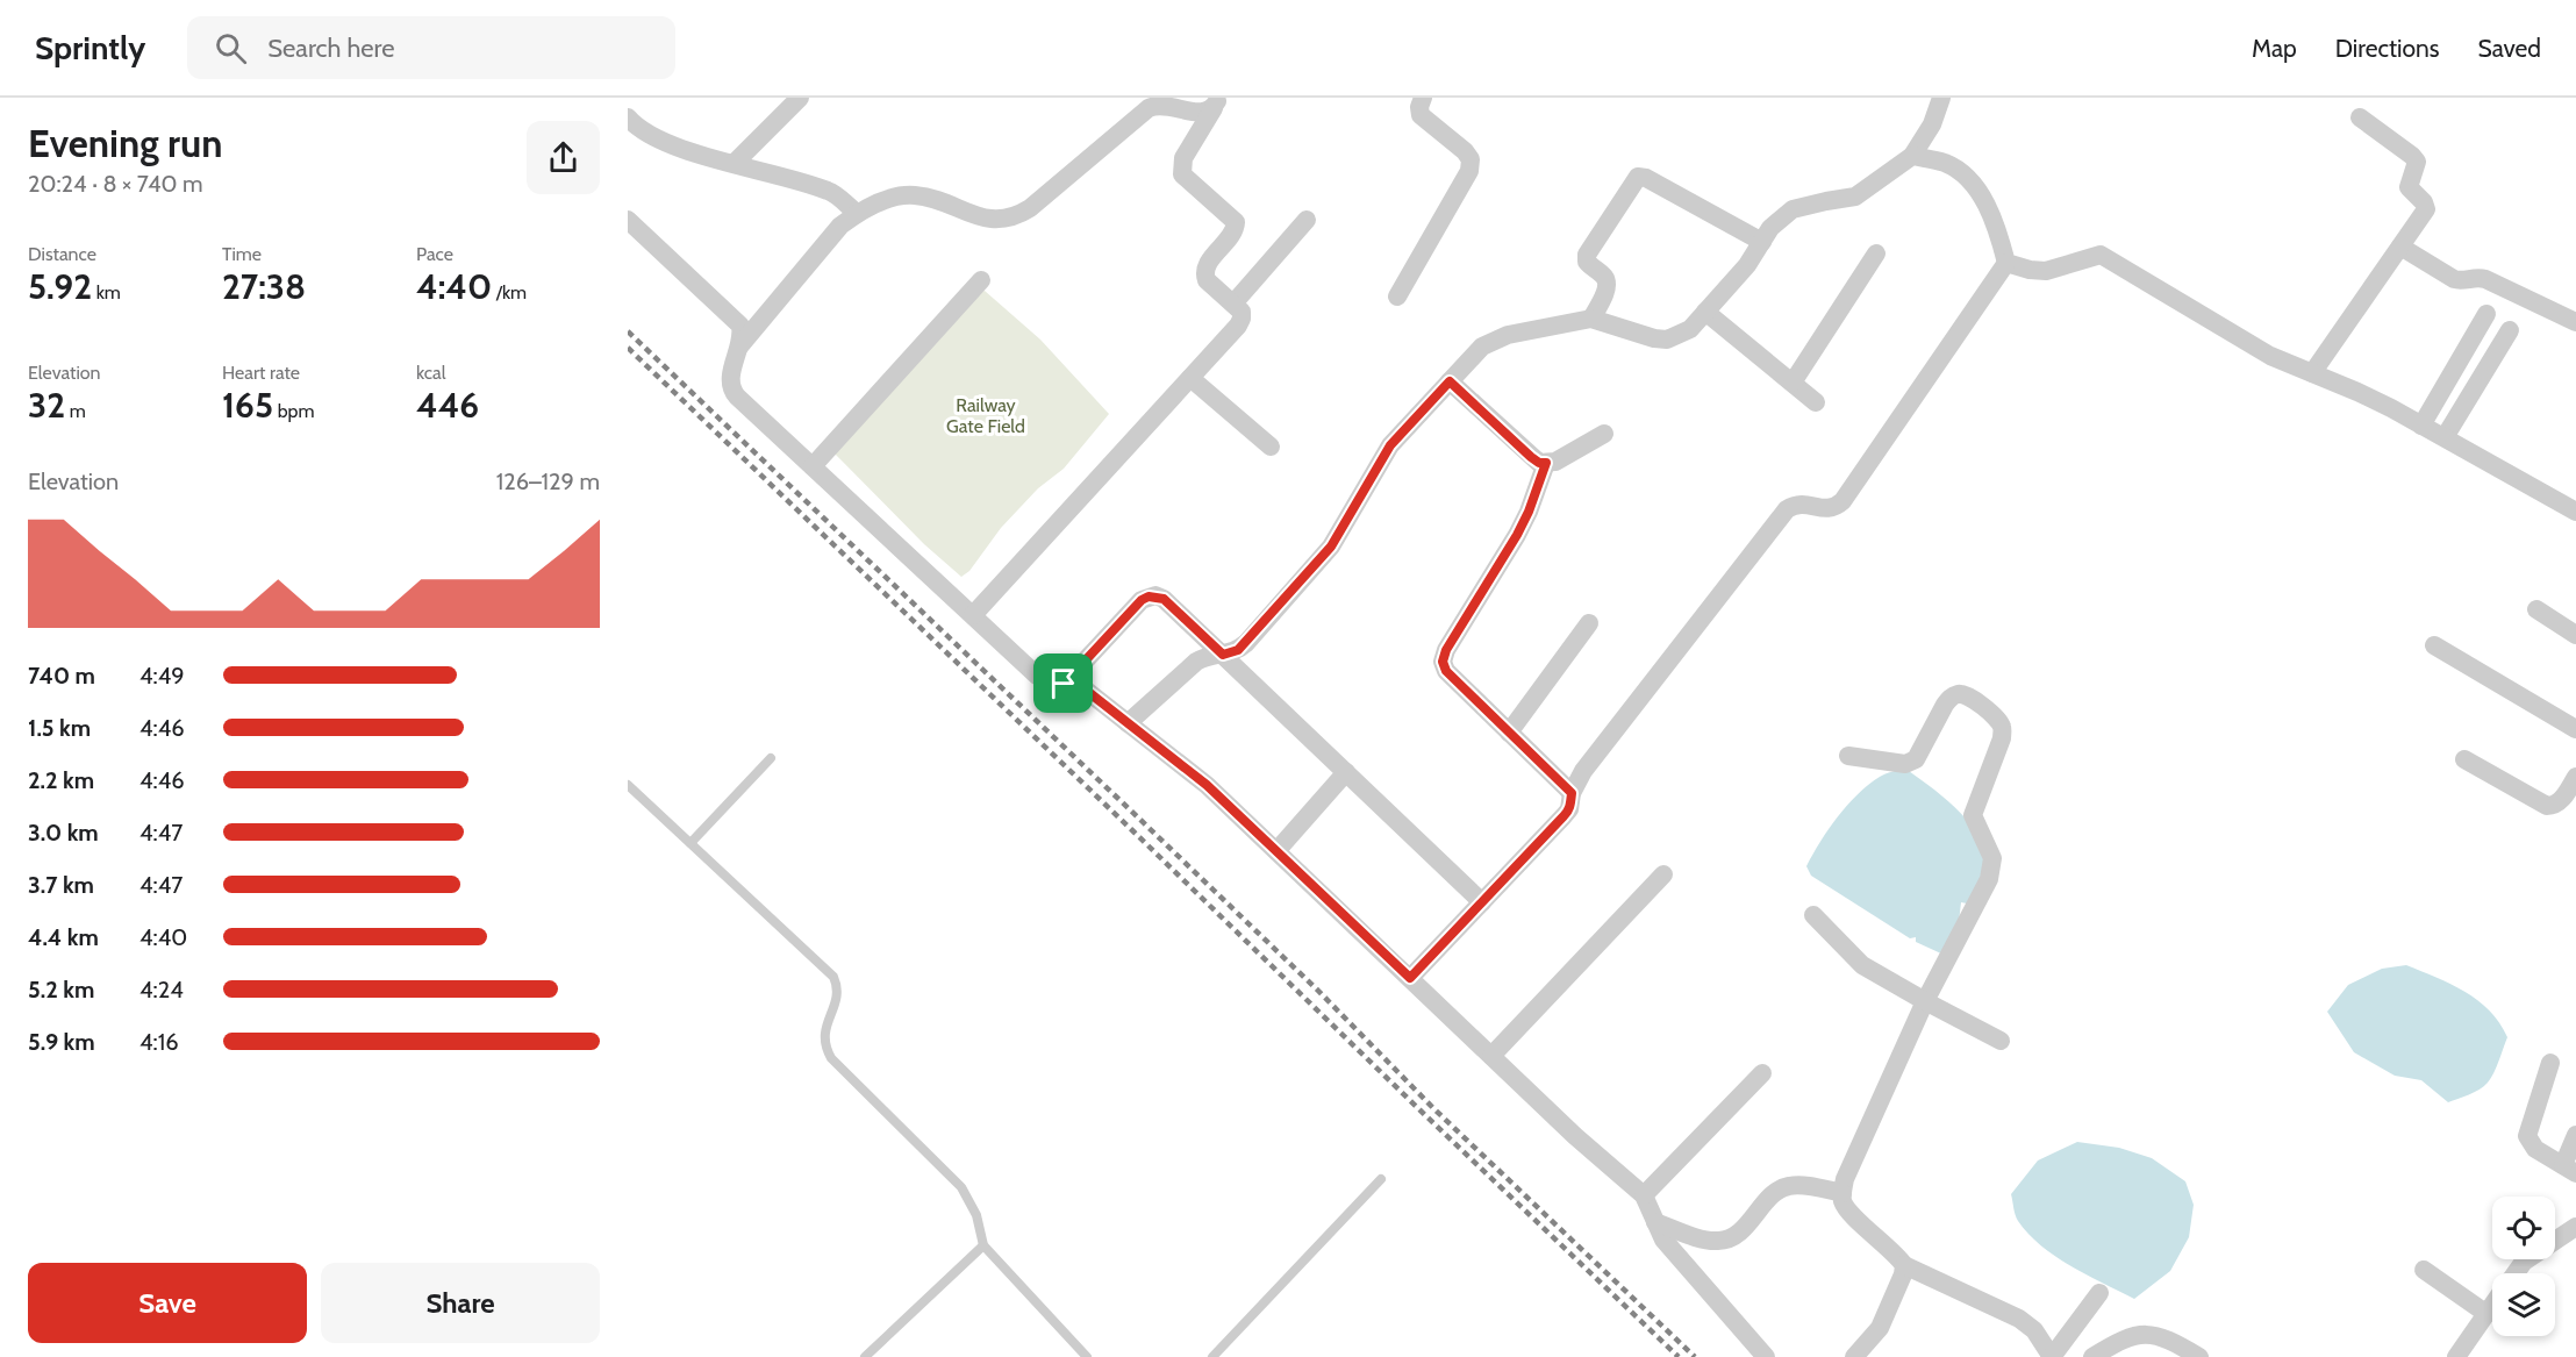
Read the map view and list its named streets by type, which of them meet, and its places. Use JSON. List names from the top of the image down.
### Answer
{
  "parks": ["Railway Gate Field"],
  "page": {
    "header": "Sprintly",
    "search": "Search here",
    "nav": ["Map", "Directions", "Saved"],
    "heading": ["Evening run", "20:24 · 8 × 740 m"],
    "stats": [
      ["Distance", "5.92 km"],
      ["Time", "27:38"],
      ["Pace", "4:40 /km"],
      ["Elevation", "32 m"],
      ["Heart rate", "165 bpm"],
      ["kcal", "446"]
    ],
    "chart": ["Elevation", "126–129 m"],
    "list": [
      {
        "name": "740 m",
        "note": "4:49"
      },
      {
        "name": "1.5 km",
        "note": "4:46"
      },
      {
        "name": "2.2 km",
        "note": "4:46"
      },
      {
        "name": "3.0 km",
        "note": "4:47"
      },
      {
        "name": "3.7 km",
        "note": "4:47"
      },
      {
        "name": "4.4 km",
        "note": "4:40"
      },
      {
        "name": "5.2 km",
        "note": "4:24"
      },
      {
        "name": "5.9 km",
        "note": "4:16"
      }
    ],
    "buttons": ["Save", "Share"]
  }
}
